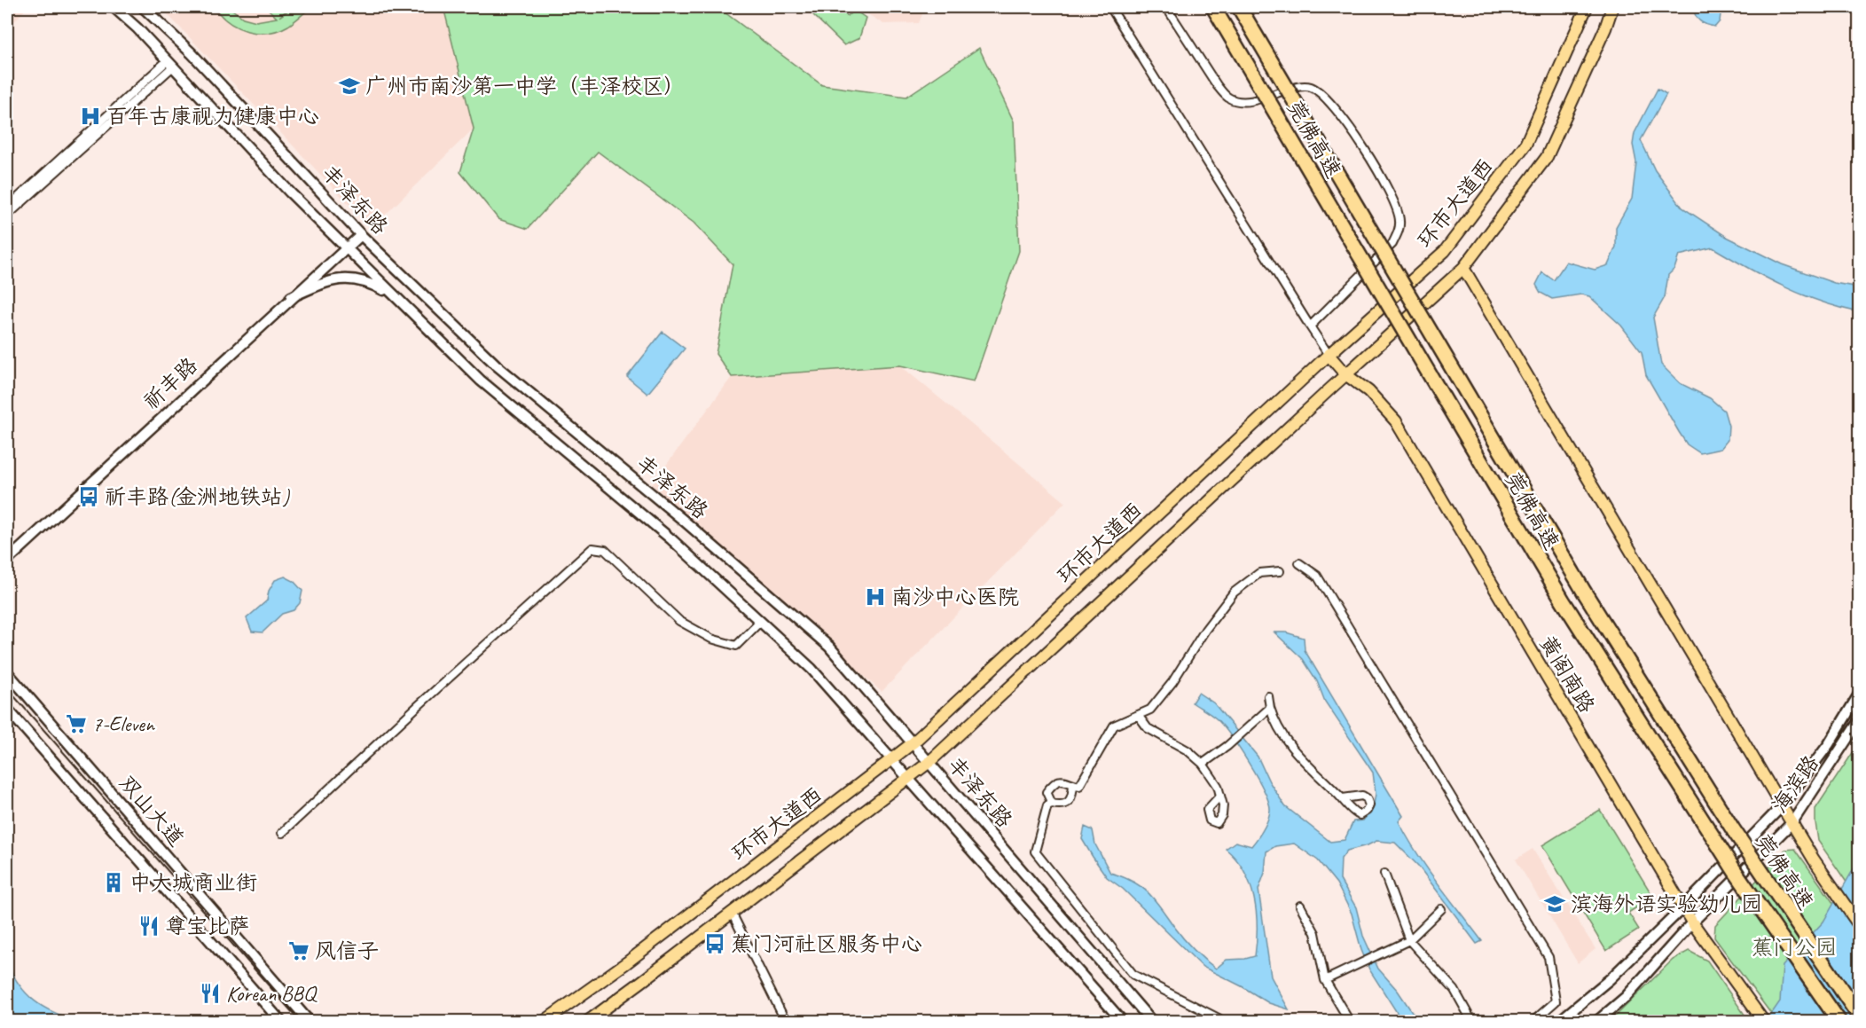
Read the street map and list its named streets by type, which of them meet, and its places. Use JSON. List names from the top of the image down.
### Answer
{
  "streets": {
    "highway": ["莞佛高速"],
    "main road": [
      "丰泽东路",
      "环市大道西",
      "祈丰路",
      "黄阁南路",
      "海滨路",
      "双山大道"
    ]
  },
  "crossings": [
    ["丰泽东路", "环市大道西"],
    ["丰泽东路", "祈丰路"],
    ["环市大道西", "黄阁南路"],
    ["黄阁南路", "海滨路"]
  ],
  "parks": ["蕉门公园"],
  "places": {
    "school or university": ["广州市南沙第一中学（丰泽校区）", "滨海外语实验幼儿园"],
    "hospital": ["百年古康视力健康中心", "南沙中心医院"],
    "bus stop": ["祈丰路(金洲地铁站)", "蕉门河社区服务中心"],
    "supermarket": ["7-Eleven", "风信子"],
    "building": ["中大城商业街"],
    "restaurant": ["尊宝比萨", "Korean BBQ"]
  }
}
